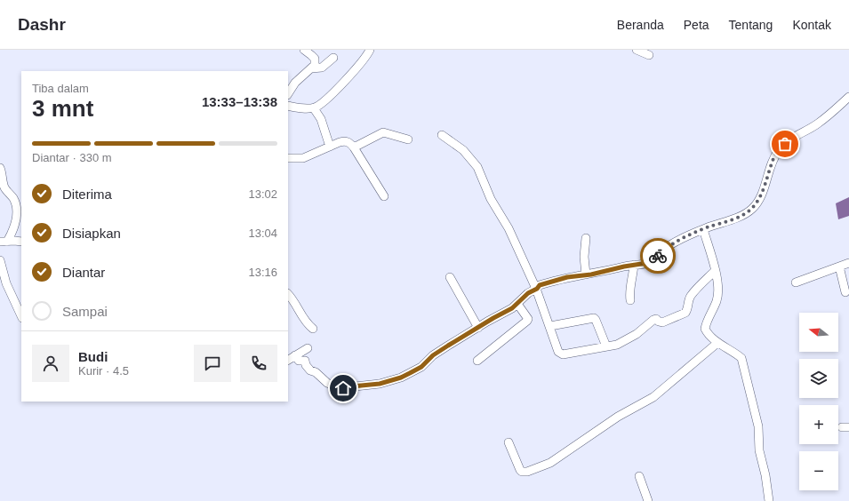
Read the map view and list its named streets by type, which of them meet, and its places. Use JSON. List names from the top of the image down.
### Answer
{
  "north": "left",
  "page": {
    "header": "Dashr",
    "nav": [
      "Beranda",
      "Peta",
      "Tentang",
      "Kontak"
    ],
    "heading": ["3 mnt", "Tiba dalam", "13:33–13:38"],
    "panel": ["Budi", "Kurir · 4.5"],
    "bar": "Diantar · 330 m",
    "list": [
      ["Diterima", "13:02"],
      ["Disiapkan", "13:04"],
      ["Diantar", "13:16"],
      "Sampai"
    ],
    "map_buttons": ["+", "−"]
  }
}
